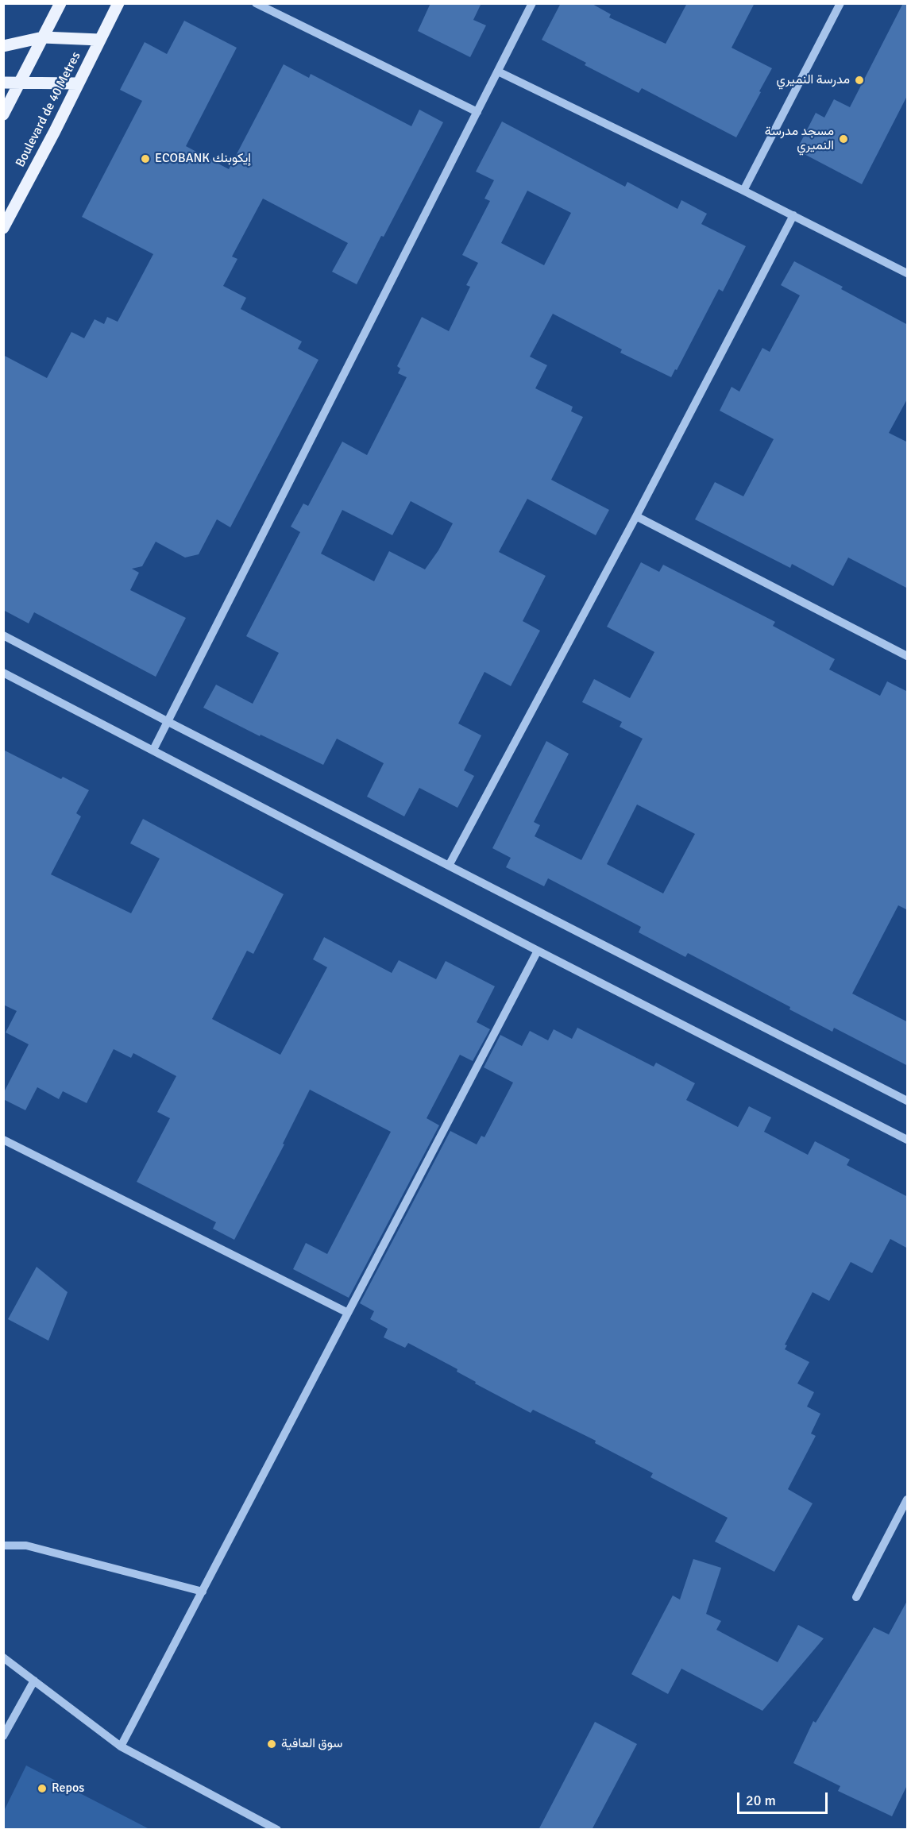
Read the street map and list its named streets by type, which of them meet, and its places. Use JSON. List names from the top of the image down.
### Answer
{
  "streets": {
    "main road": ["Boulevard de 40 Metres"]
  },
  "places": [
    "مدرسة النميري",
    "مسجد مدرسة النميري",
    "ECOBANK إيكوبنك",
    "سوق العافية",
    "Repos"
  ],
  "scale_bar": "20 m"
}
